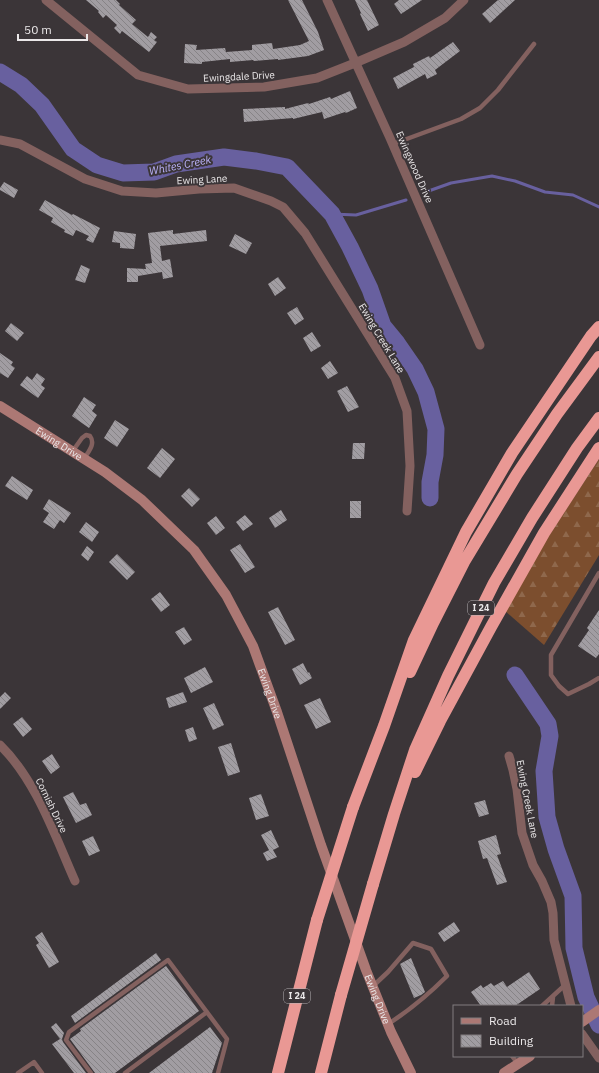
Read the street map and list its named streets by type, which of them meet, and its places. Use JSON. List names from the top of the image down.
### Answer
{
  "streets": {
    "highway": ["I 24"],
    "street": [
      "Ewingdale Drive",
      "Ewingwood Drive",
      "Ewing Lane",
      "Ewing Creek Lane",
      "Ewing Drive",
      "Cornish Drive"
    ]
  },
  "crossings": [
    ["Ewingdale Drive", "Ewingwood Drive"],
    ["Ewing Lane", "Ewing Creek Lane"]
  ],
  "water": ["Whites Creek"],
  "legend": ["Road", "Building"],
  "scale_bar": "50 m"
}
